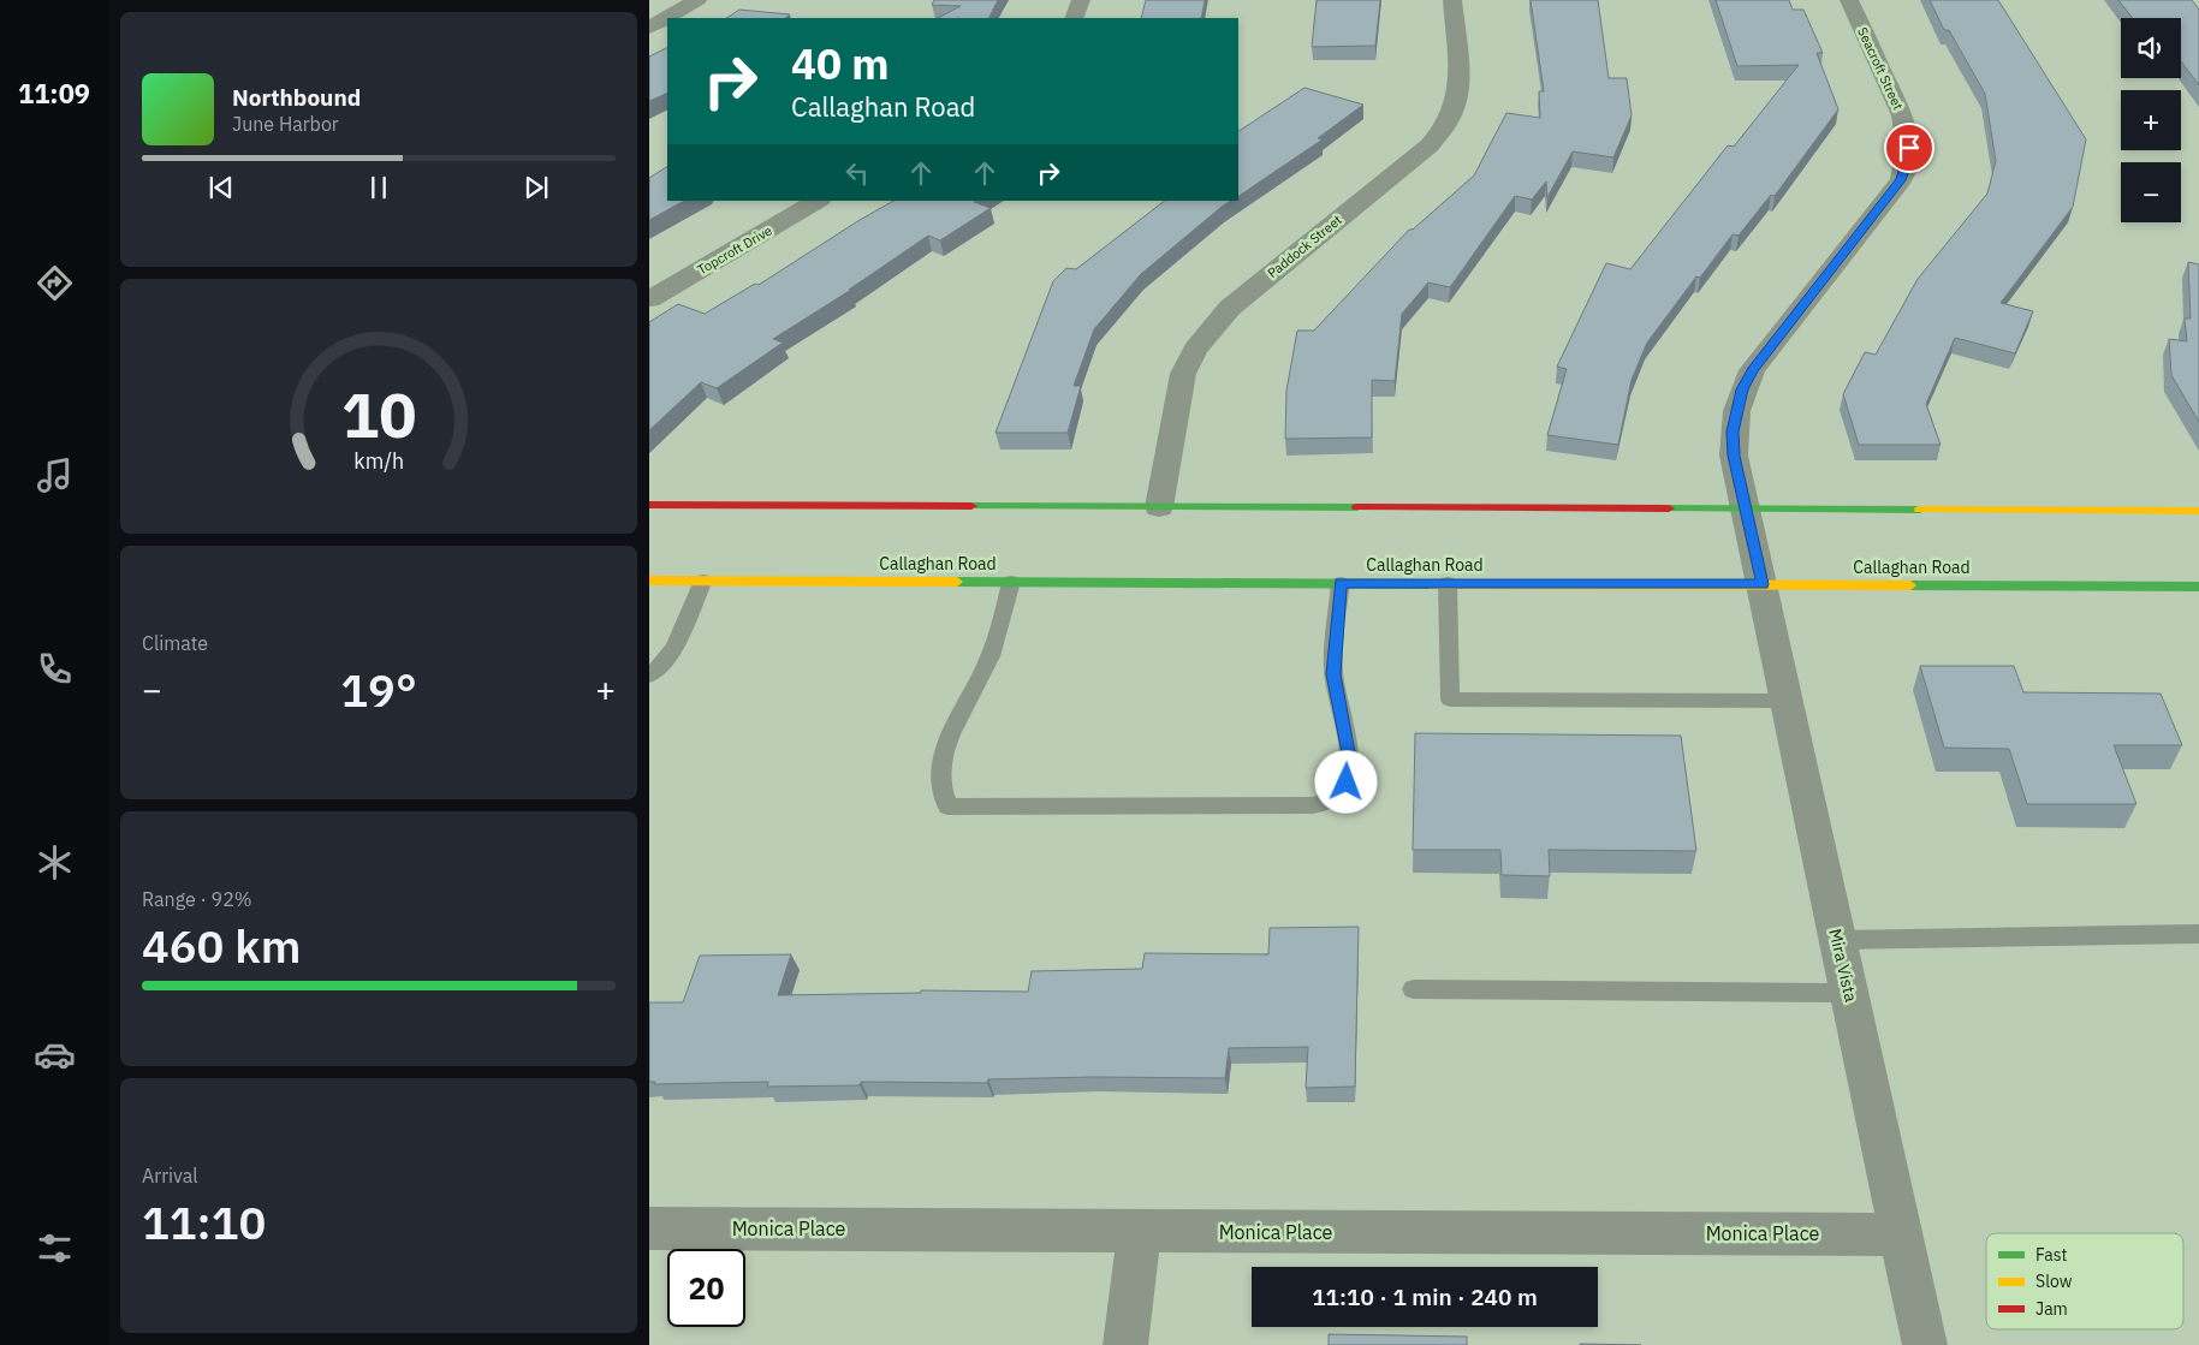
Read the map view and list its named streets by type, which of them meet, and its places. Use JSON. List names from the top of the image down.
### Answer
{
  "streets": {
    "street": [
      "Seacroft Street",
      "Paddock Street",
      "Topcroft Drive",
      "Callaghan Road",
      "Mira Vista",
      "Monica Place"
    ]
  },
  "crossings": [
    ["Seacroft Street", "Callaghan Road"],
    ["Seacroft Street", "Mira Vista"],
    ["Callaghan Road", "Mira Vista"],
    ["Mira Vista", "Monica Place"]
  ],
  "legend": ["Fast", "Slow", "Jam"],
  "page": {
    "tabs": "11:09",
    "map_buttons": ["+", "−"],
    "turn": ["40 m", "Callaghan Road"],
    "song": ["Northbound", "June Harbor"],
    "tile": [
      "Climate",
      ["Range · 92%", "460 km"],
      ["Arrival", "11:10"]
    ],
    "heat": ["−", "19°", "+"],
    "limit": "20",
    "trip": "11:10 · 1 min · 240 m",
    "gauge": ["10", "km/h"]
  }
}
